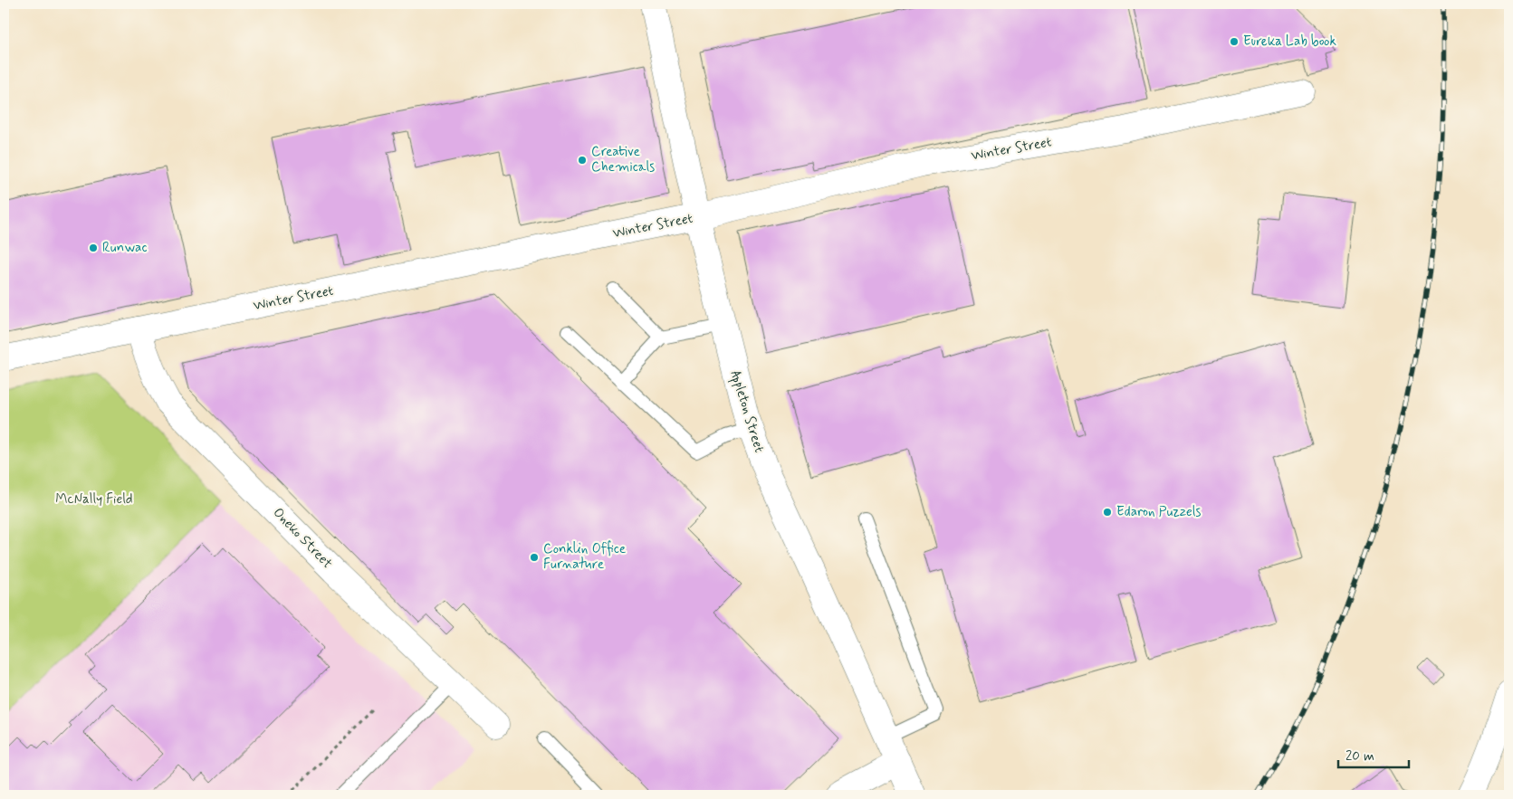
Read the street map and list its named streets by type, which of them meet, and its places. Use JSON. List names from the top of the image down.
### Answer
{
  "streets": {
    "street": ["Winter Street", "Appleton Street", "Oneko Street"]
  },
  "crossings": [
    ["Winter Street", "Appleton Street"],
    ["Winter Street", "Oneko Street"]
  ],
  "parks": ["McNally Field"],
  "places": [
    "Eureka Lab book",
    "Creative Chemicals",
    "Runwac",
    "Edaron Puzzels",
    "Conklin Office Furnature"
  ],
  "scale_bar": "20 m"
}
